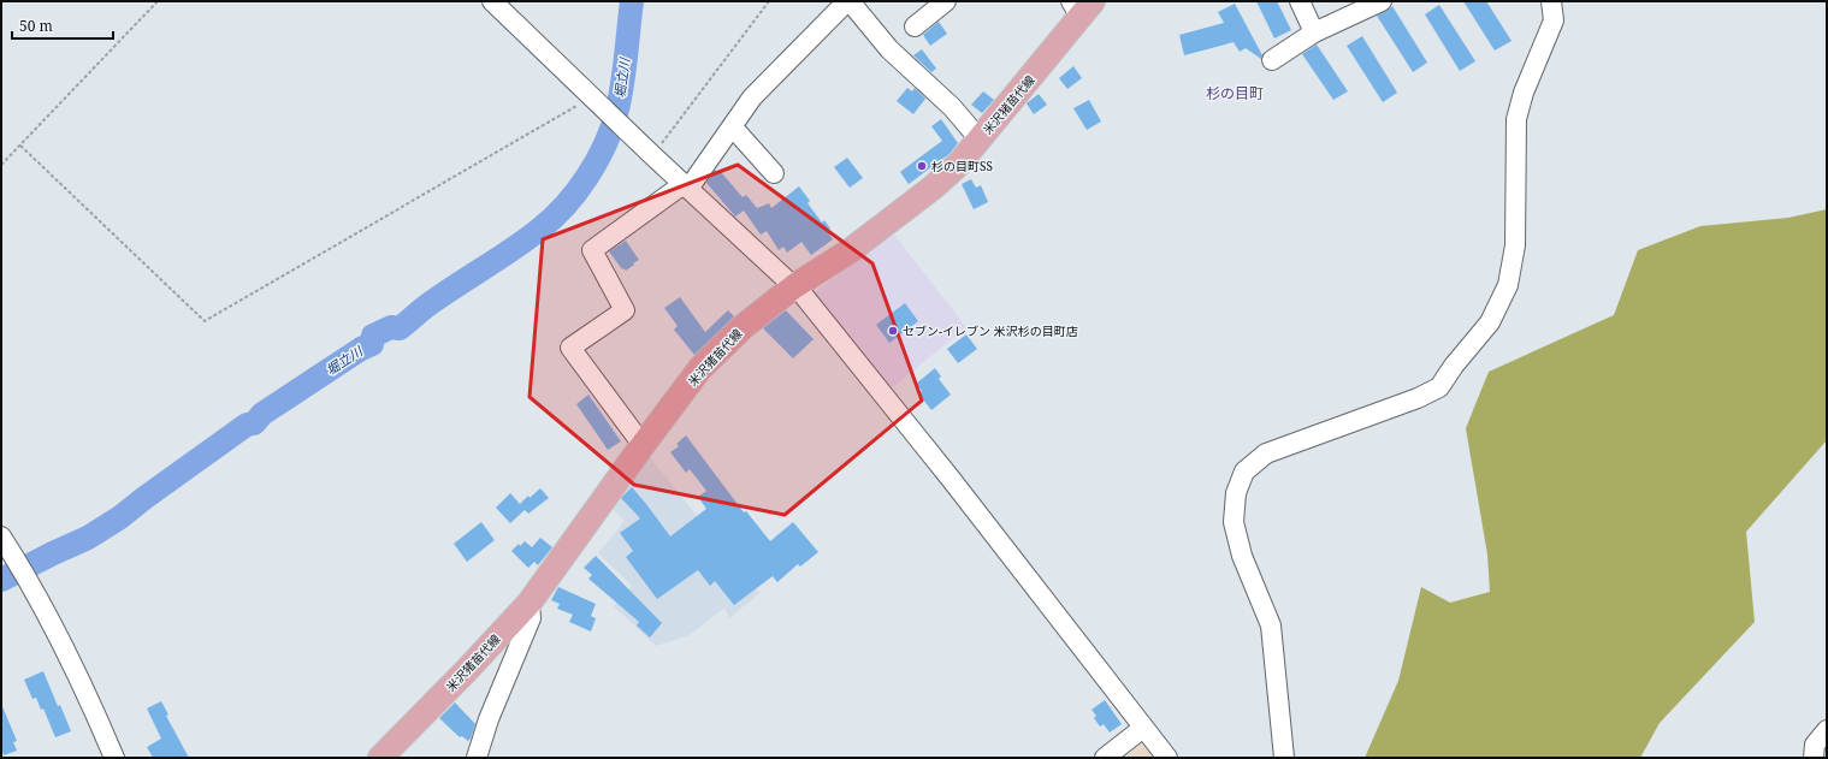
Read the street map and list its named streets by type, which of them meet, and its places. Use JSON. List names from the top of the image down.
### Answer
{
  "streets": {
    "main road": ["米沢猪苗代線"]
  },
  "districts": ["杉の目町"],
  "water": ["堀立川"],
  "places": ["杉の目町SS", "セブン-イレブン 米沢杉の目町店"],
  "scale_bar": "50 m"
}
